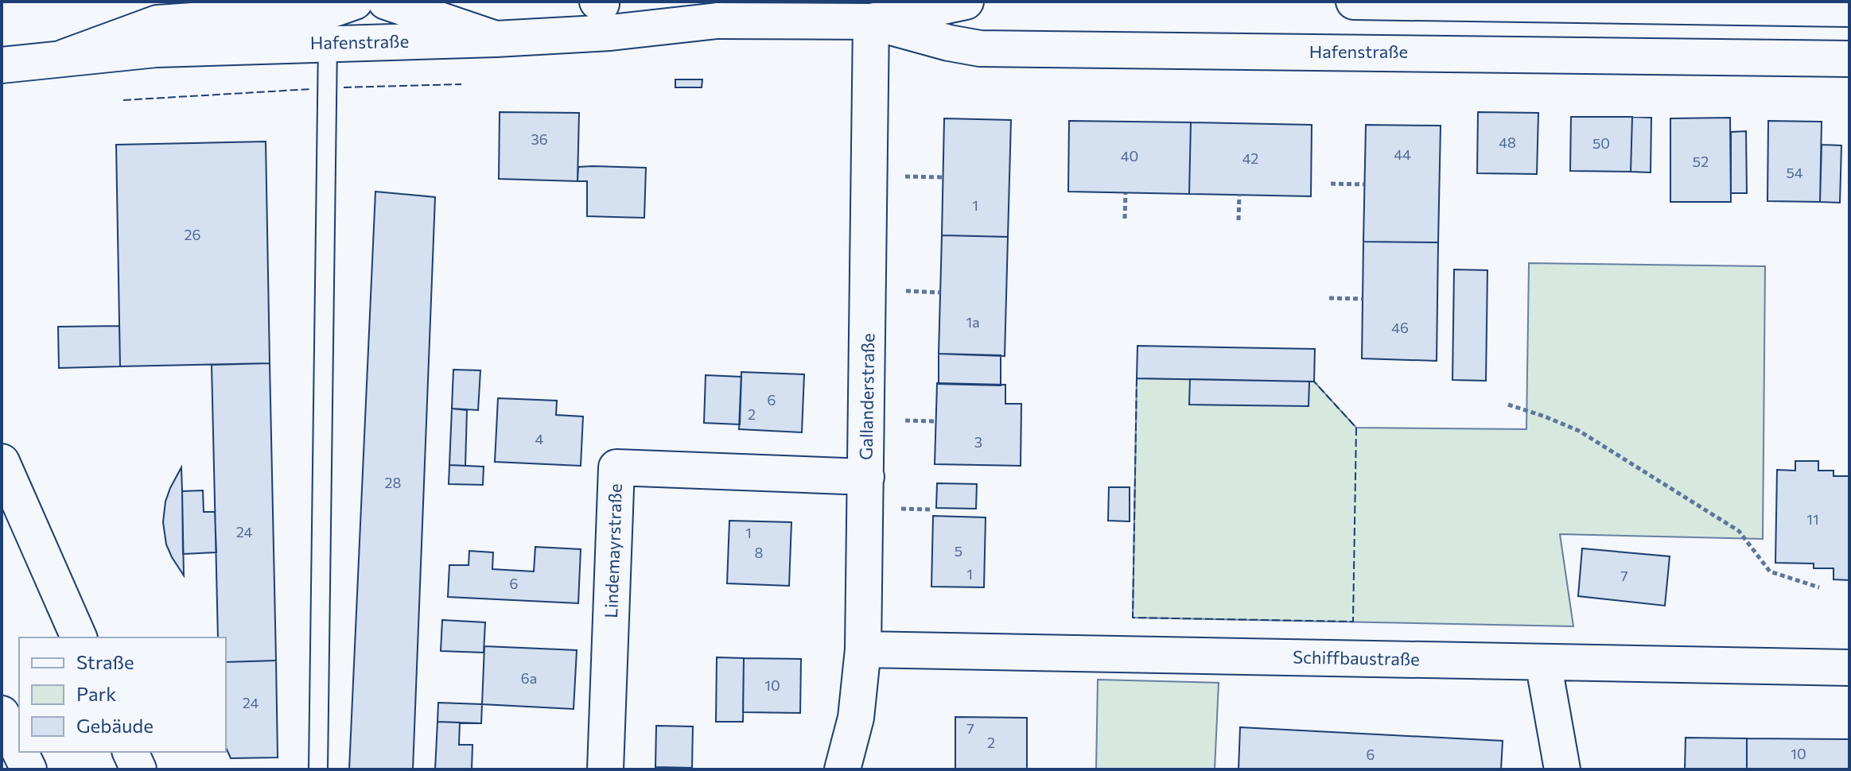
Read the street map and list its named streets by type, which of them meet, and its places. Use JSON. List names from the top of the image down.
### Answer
{
  "streets": {
    "main road": [
      "Hafenstraße",
      "Gallanderstraße",
      "Lindemayrstraße",
      "Schiffbaustraße"
    ]
  },
  "crossings": [
    ["Hafenstraße", "Gallanderstraße"],
    ["Gallanderstraße", "Lindemayrstraße"],
    ["Gallanderstraße", "Schiffbaustraße"]
  ],
  "house_numbers": [
    "36",
    "48",
    "50",
    "44",
    "40",
    "42",
    "52",
    "54",
    "1",
    "26",
    "1a",
    "46",
    "6",
    "2",
    "4",
    "3",
    "28",
    "11",
    "24",
    "1",
    "5",
    "8",
    "1",
    "7",
    "6",
    "6a",
    "10",
    "24",
    "7",
    "2",
    "10",
    "6"
  ],
  "legend": ["Straße", "Park", "Gebäude"]
}
